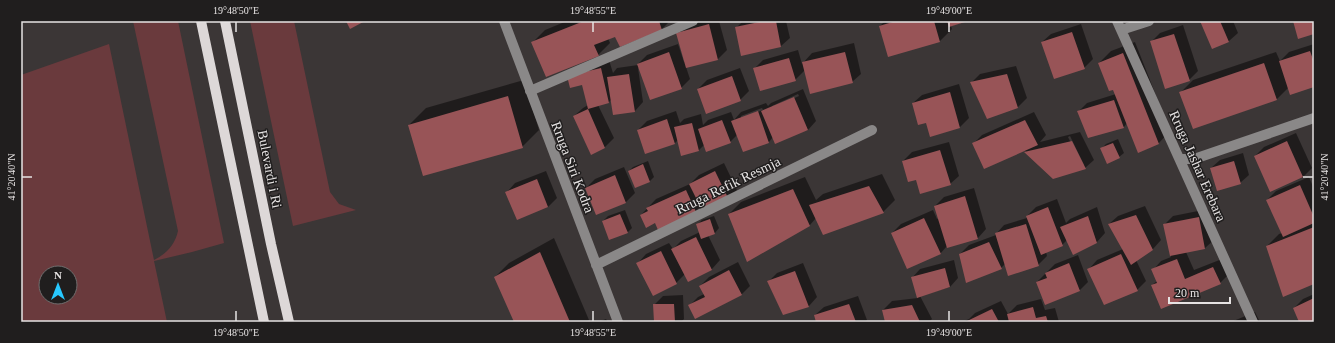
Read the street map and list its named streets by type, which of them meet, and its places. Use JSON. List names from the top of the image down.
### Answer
{
  "streets": {
    "main road": ["Bulevardi i Ri"],
    "street": ["Rruga Jashar Erebara", "Rruga Siri Kodra", "Rruga Refik Resmja"]
  },
  "crossings": [
    ["Rruga Siri Kodra", "Rruga Refik Resmja"]
  ],
  "scale_bar": "20 m",
  "north": "top",
  "coordinates": [
    "19°48'50\"E",
    "19°48'55\"E",
    "19°49'00\"E",
    "41°20'40\"N"
  ]
}
